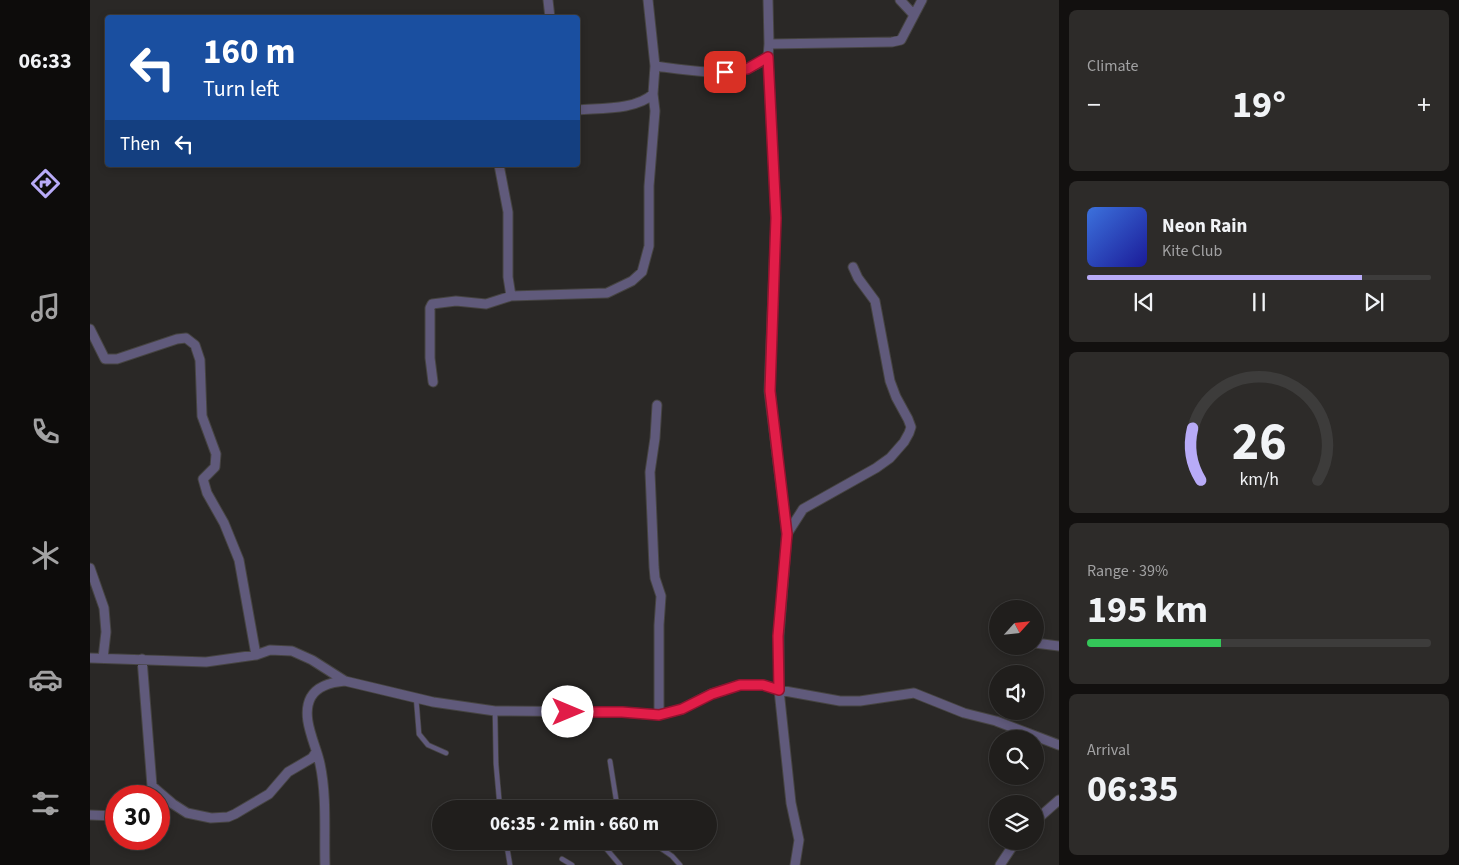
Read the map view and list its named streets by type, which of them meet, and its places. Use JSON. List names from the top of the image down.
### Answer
{
  "north": "top right",
  "page": {
    "tabs": "06:33",
    "tile": [
      "Climate",
      ["Range · 39%", "195 km"],
      ["Arrival", "06:35"]
    ],
    "turn": ["160 m", "Turn left"],
    "heat": ["−", "19°", "+"],
    "then": "Then",
    "song": ["Neon Rain", "Kite Club"],
    "limit": "30",
    "trip": "06:35 · 2 min · 660 m",
    "gauge": ["26", "km/h"]
  }
}
